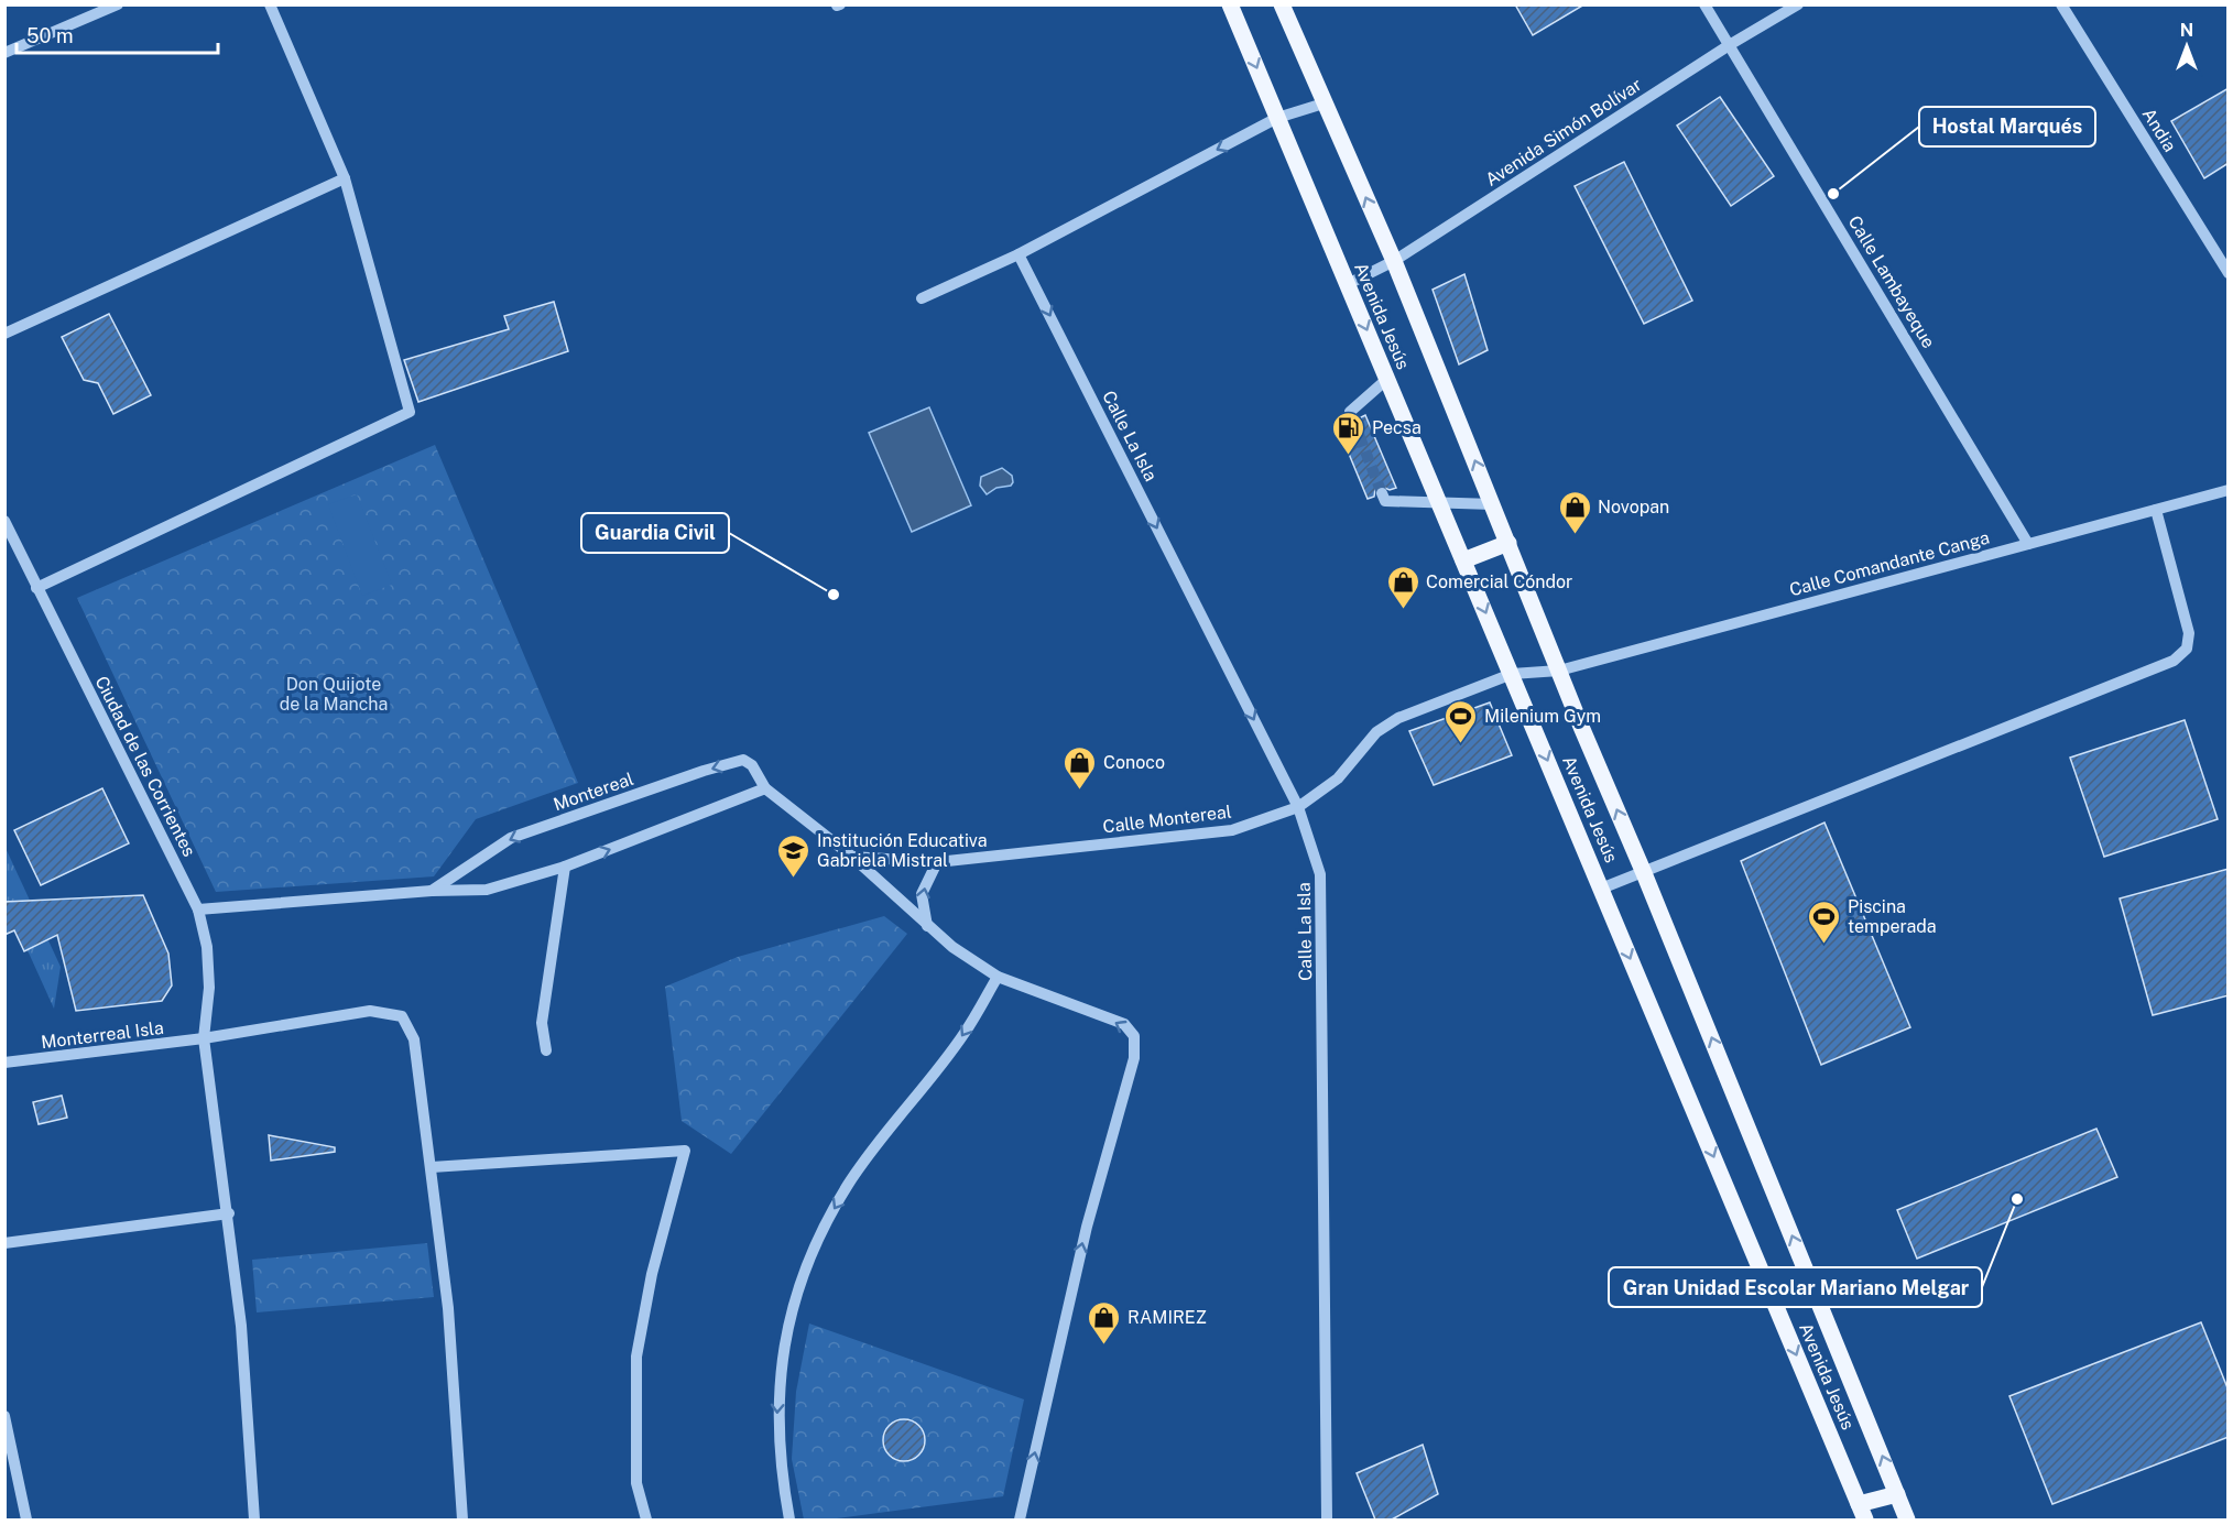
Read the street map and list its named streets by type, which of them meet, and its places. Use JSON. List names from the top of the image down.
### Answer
{
  "streets": {
    "main road": ["Avenida Jesús"],
    "street": [
      "Andia",
      "Avenida Simón Bolívar",
      "Calle Lambayeque",
      "Calle La Isla",
      "Calle Comandante Canga",
      "Ciudad de las Corrientes",
      "Montereal",
      "Calle Montereal",
      "Monterreal Isla"
    ]
  },
  "crossings": [
    ["Avenida Simón Bolívar", "Calle Lambayeque"],
    ["Avenida Simón Bolívar", "Avenida Jesús"],
    ["Calle Lambayeque", "Calle Comandante Canga"],
    ["Avenida Jesús", "Calle Comandante Canga"],
    ["Avenida Jesús", "Calle Montereal"],
    ["Calle La Isla", "Calle Montereal"],
    ["Calle Comandante Canga", "Calle Montereal"],
    ["Ciudad de las Corrientes", "Montereal"],
    ["Ciudad de las Corrientes", "Monterreal Isla"],
    ["Montereal", "Calle Montereal"]
  ],
  "one_way": ["Calle La Isla"],
  "parks": ["Don Quijote de la Mancha"],
  "places": {
    "other": ["Hostal Marqués", "Guardia Civil", "Gran Unidad Escolar Mariano Melgar"],
    "fuel station": ["Pecsa"],
    "shop": [
      "Novopan",
      "Comercial Cóndor",
      "Conoco",
      "RAMIREZ"
    ],
    "sports": ["Milenium Gym", "Piscina temperada"],
    "school or university": ["Institución Educativa Gabriela Mistral"]
  },
  "scale_bar": "50 m",
  "north": "top"
}
